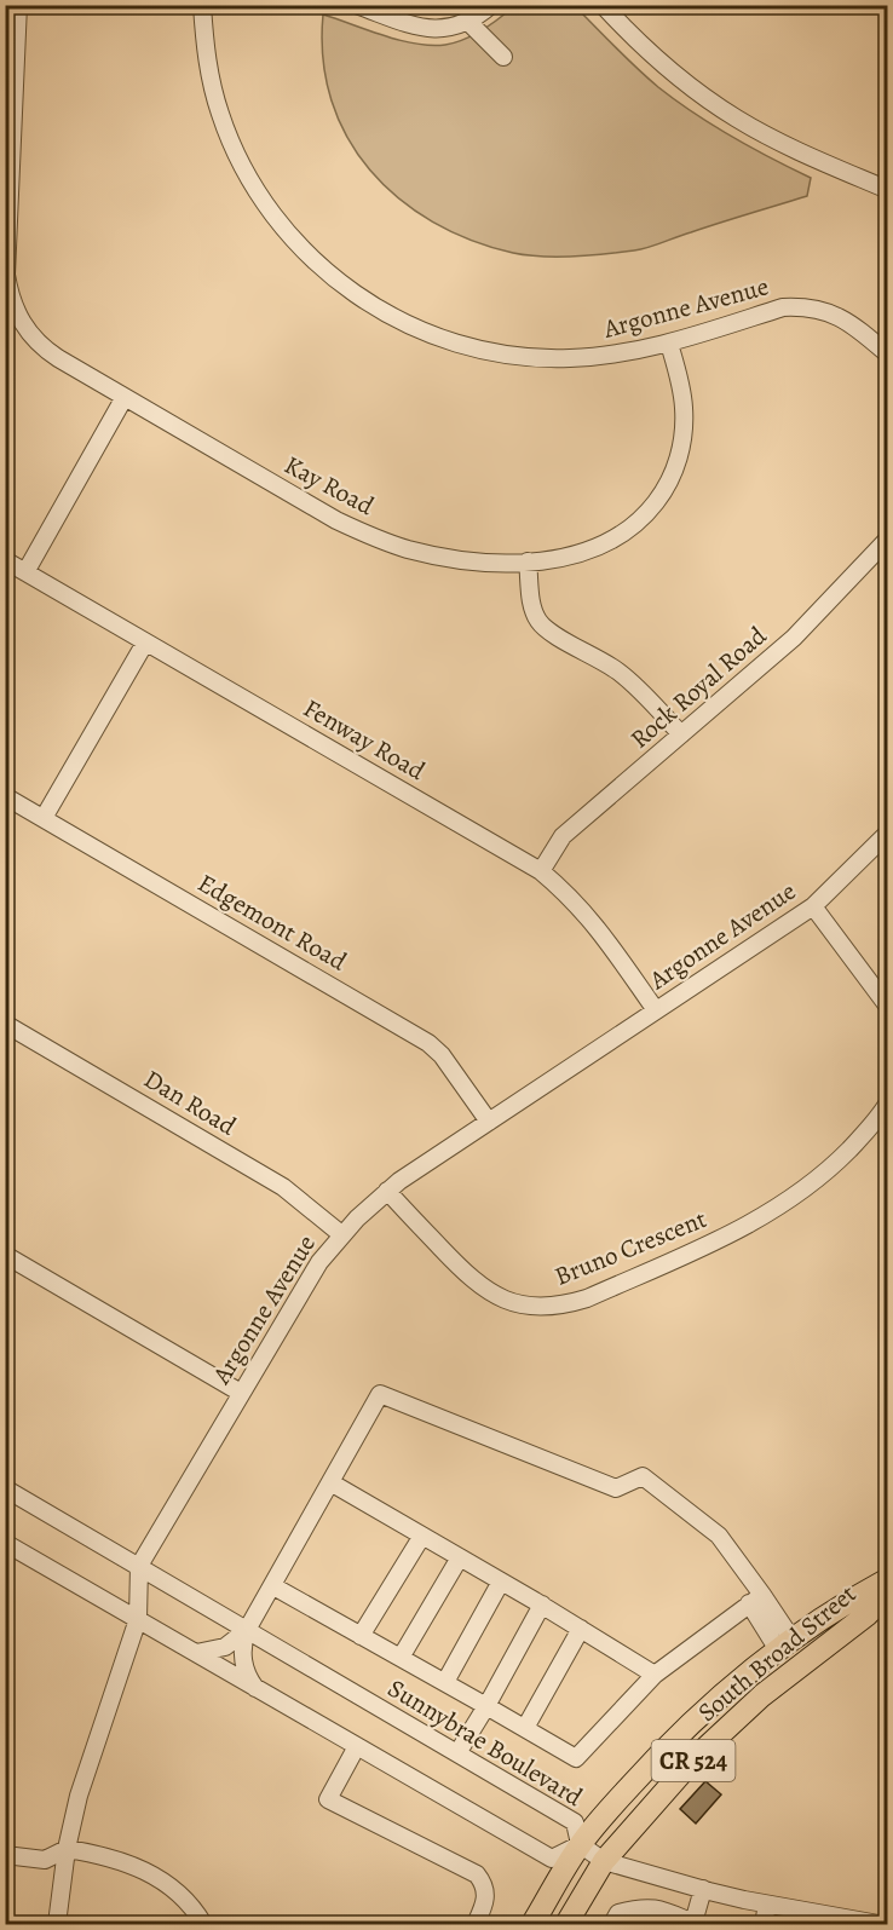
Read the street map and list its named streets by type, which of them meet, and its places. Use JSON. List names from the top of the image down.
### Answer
{
  "streets": {
    "main road": ["South Broad Street", "CR 524"],
    "street": [
      "Argonne Avenue",
      "Kay Road",
      "Rock Royal Road",
      "Fenway Road",
      "Edgemont Road",
      "Dan Road",
      "Bruno Crescent",
      "Sunnybrae Boulevard"
    ]
  },
  "crossings": [
    ["Argonne Avenue", "Kay Road"],
    ["Argonne Avenue", "Fenway Road"],
    ["Argonne Avenue", "Edgemont Road"],
    ["Argonne Avenue", "Dan Road"],
    ["Argonne Avenue", "Bruno Crescent"],
    ["Argonne Avenue", "Sunnybrae Boulevard"],
    ["Rock Royal Road", "Fenway Road"],
    ["South Broad Street", "Sunnybrae Boulevard"]
  ]
}
